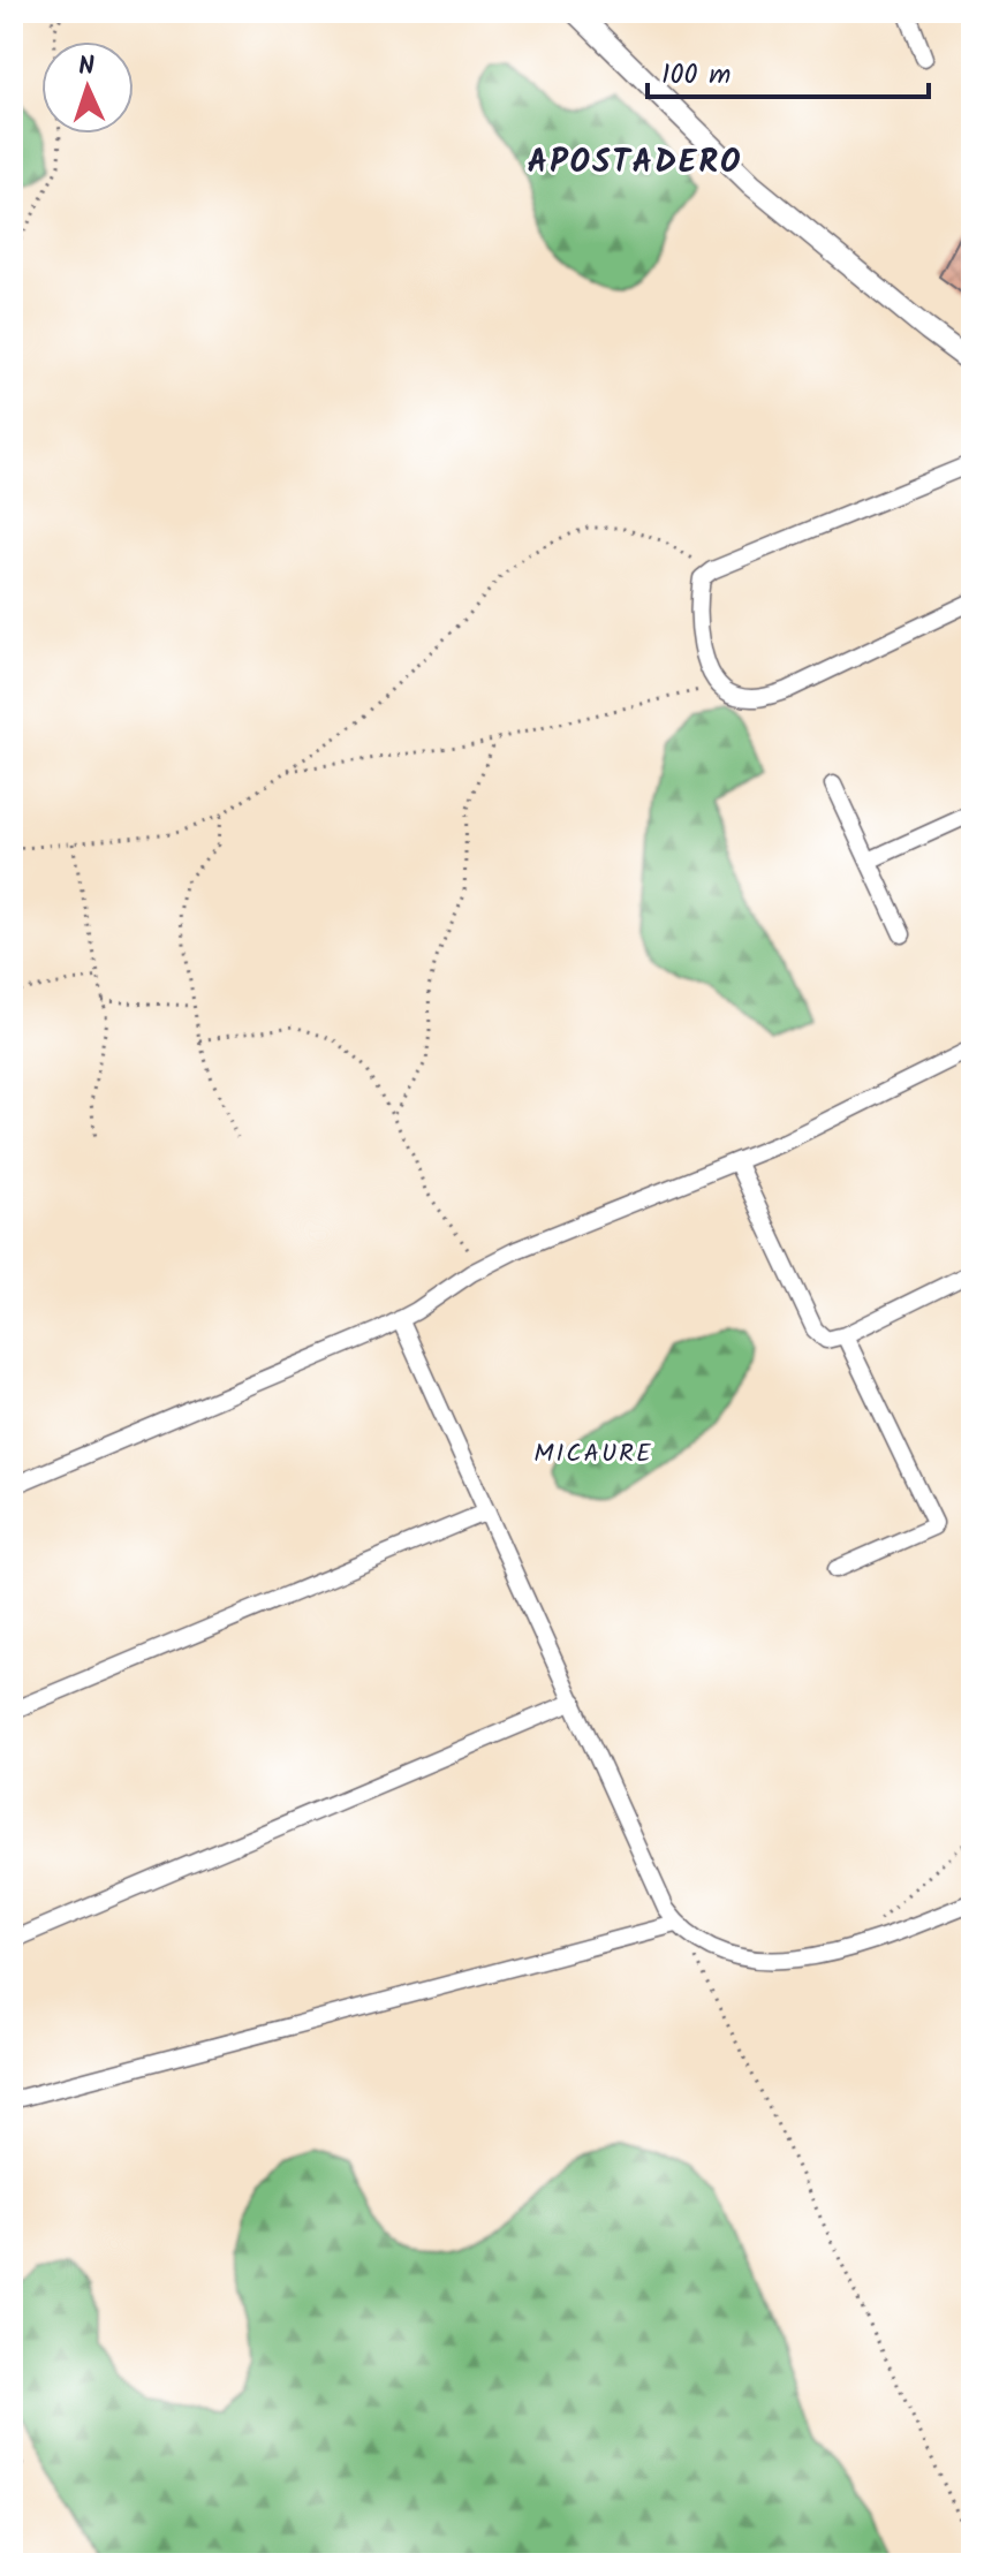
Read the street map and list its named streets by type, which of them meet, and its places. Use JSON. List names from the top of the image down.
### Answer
{
  "districts": ["APOSTADERO", "MICAURE"],
  "scale_bar": "100 m",
  "north": "top"
}
